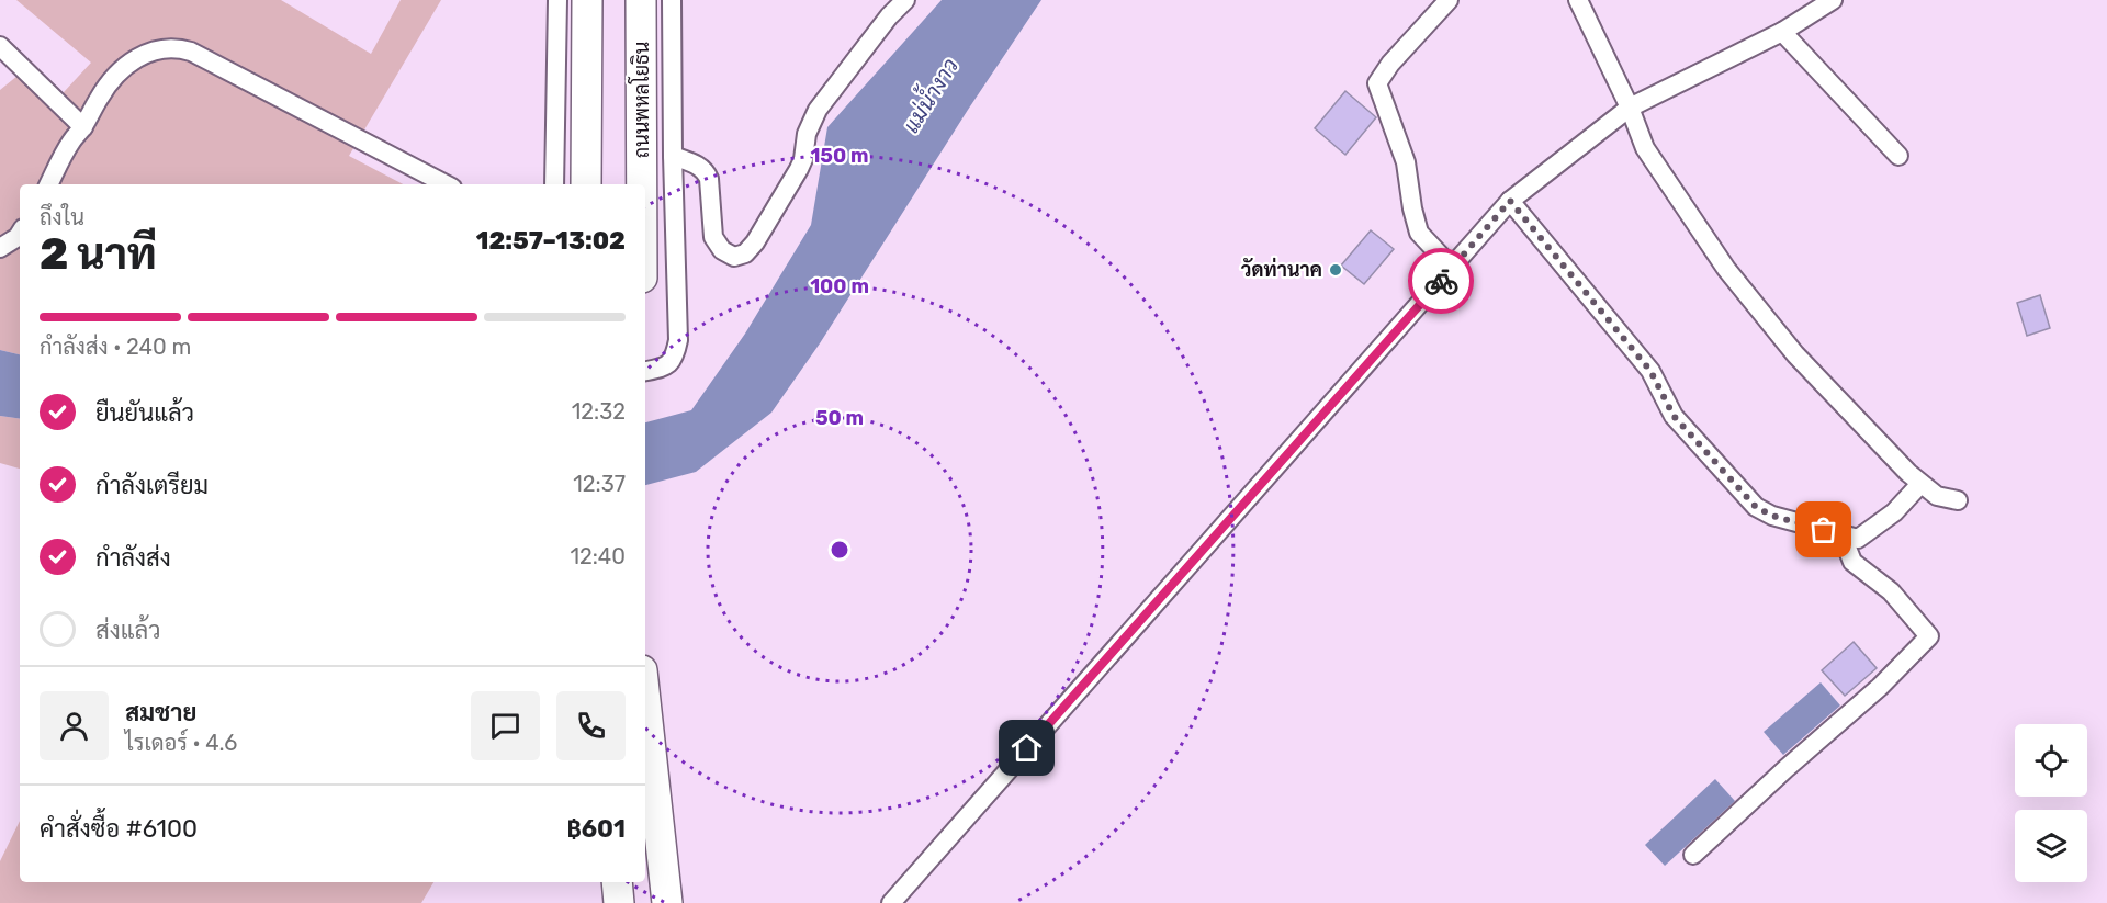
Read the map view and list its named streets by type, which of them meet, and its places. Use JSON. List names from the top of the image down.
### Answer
{
  "streets": {
    "highway": ["ถนนพหลโยธิน"]
  },
  "water": ["แม่น้ำงาว"],
  "places": ["วัดท่านาค"],
  "page": {
    "heading": ["2 นาที", "ถึงใน", "12:57–13:02"],
    "panel": [
      "สมชาย",
      "ไรเดอร์ · 4.6",
      "คำสั่งซื้อ #6100",
      "฿601"
    ],
    "bar": "กำลังส่ง · 240 m",
    "list": [
      ["ยืนยันแล้ว", "12:32"],
      ["กำลังเตรียม", "12:37"],
      ["กำลังส่ง", "12:40"],
      "ส่งแล้ว"
    ]
  },
  "rings": ["150 m", "100 m", "50 m"]
}
